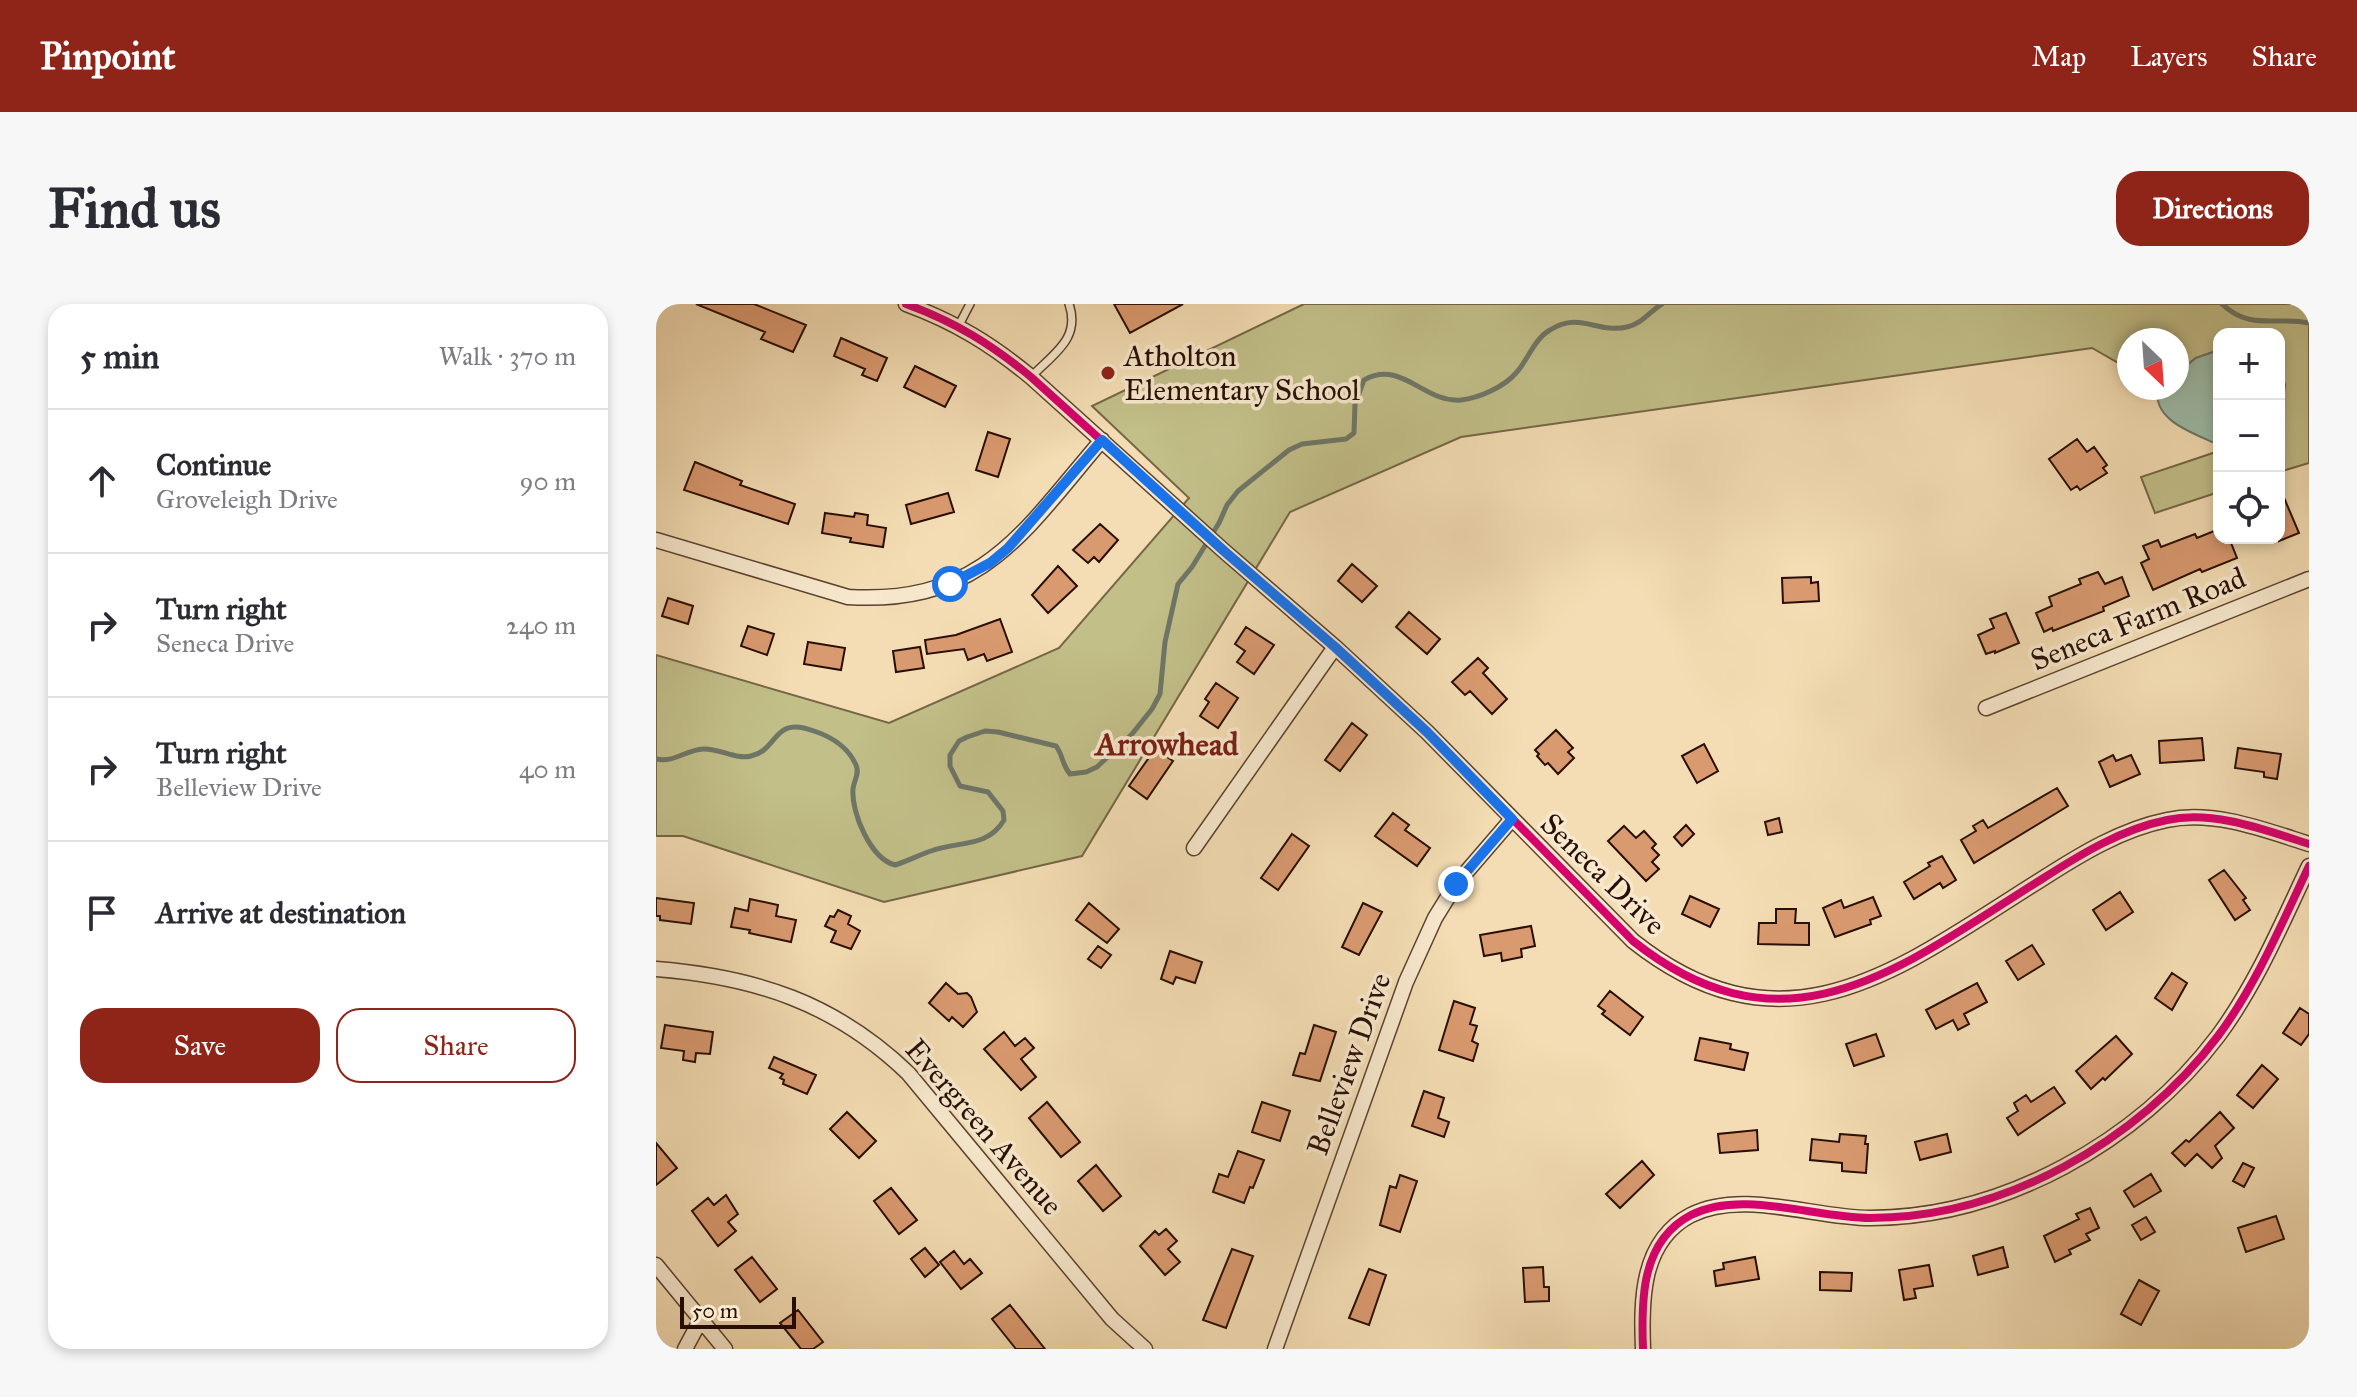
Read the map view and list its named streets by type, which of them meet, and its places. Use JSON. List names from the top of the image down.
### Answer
{
  "streets": {
    "street": [
      "Seneca Farm Road",
      "Seneca Drive",
      "Belleview Drive",
      "Evergreen Avenue"
    ]
  },
  "crossings": [
    ["Seneca Drive", "Belleview Drive"]
  ],
  "districts": ["Arrowhead"],
  "places": ["Atholton Elementary School"],
  "scale_bar": "50 m",
  "north": "bottom right",
  "page": {
    "header": "Pinpoint",
    "nav": ["Map", "Layers", "Share"],
    "buttons": [
      "Directions",
      ["Save", "Share"]
    ],
    "title": "Find us",
    "heading": ["5 min", "Walk · 370 m"],
    "map_buttons": ["+", "−"],
    "list": [
      ["Continue", "Groveleigh Drive", "90 m"],
      ["Turn right", "Seneca Drive", "240 m"],
      ["Turn right", "Belleview Drive", "40 m"],
      "Arrive at destination"
    ],
    "scale": "50 m"
  }
}
